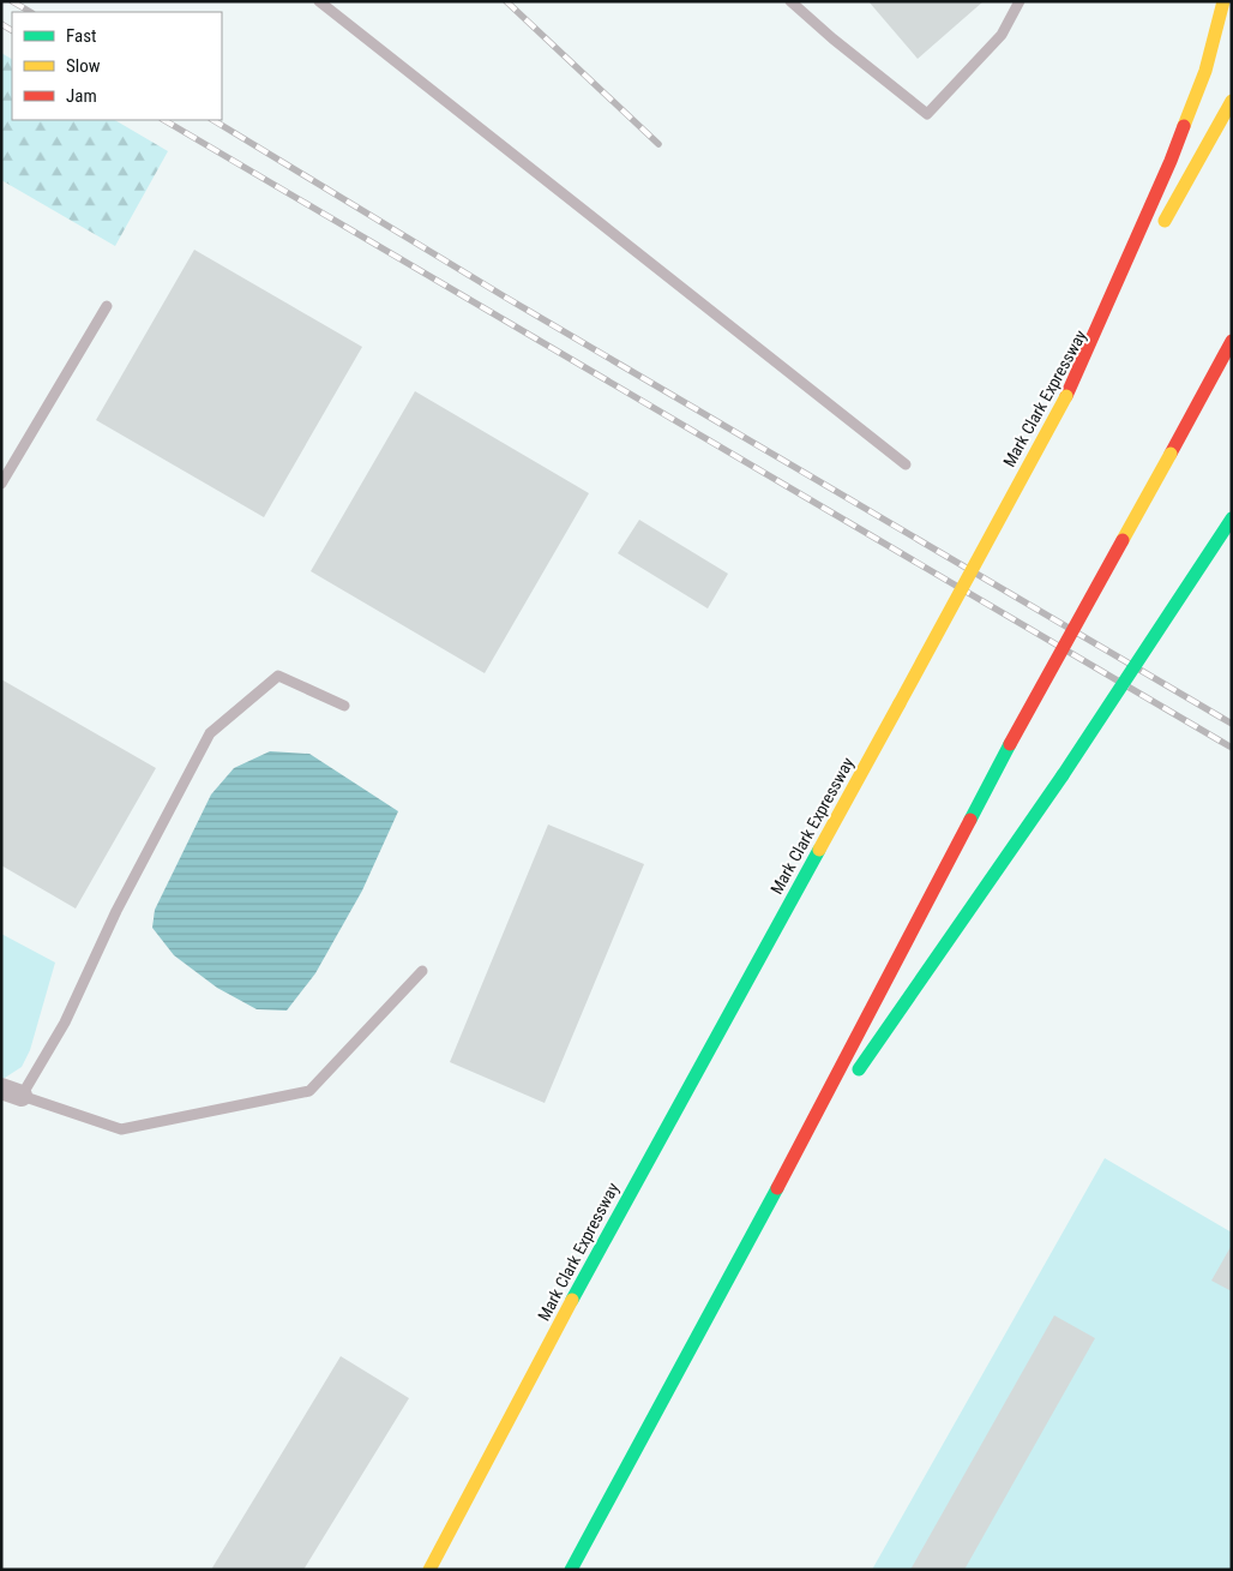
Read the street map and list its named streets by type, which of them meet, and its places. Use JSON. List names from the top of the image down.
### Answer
{
  "streets": {
    "highway": ["Mark Clark Expressway"]
  },
  "legend": ["Fast", "Slow", "Jam"]
}
